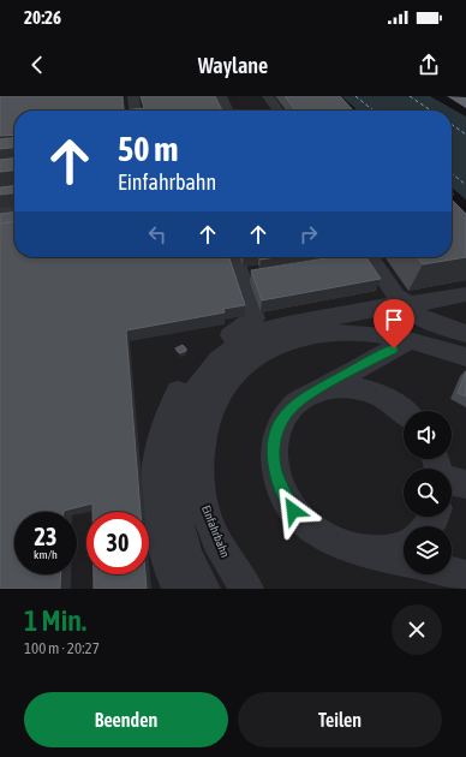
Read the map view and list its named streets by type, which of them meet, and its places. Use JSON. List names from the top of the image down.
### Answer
{
  "streets": {
    "street": ["Einfahrbahn"]
  },
  "page": {
    "status": "20:26",
    "header": "Waylane",
    "turn": ["50 m", "Einfahrbahn"],
    "speed": "23 km/h",
    "limit": "30",
    "heading": ["1 Min.", "100 m · 20:27"],
    "buttons": ["Beenden", "Teilen"]
  }
}
